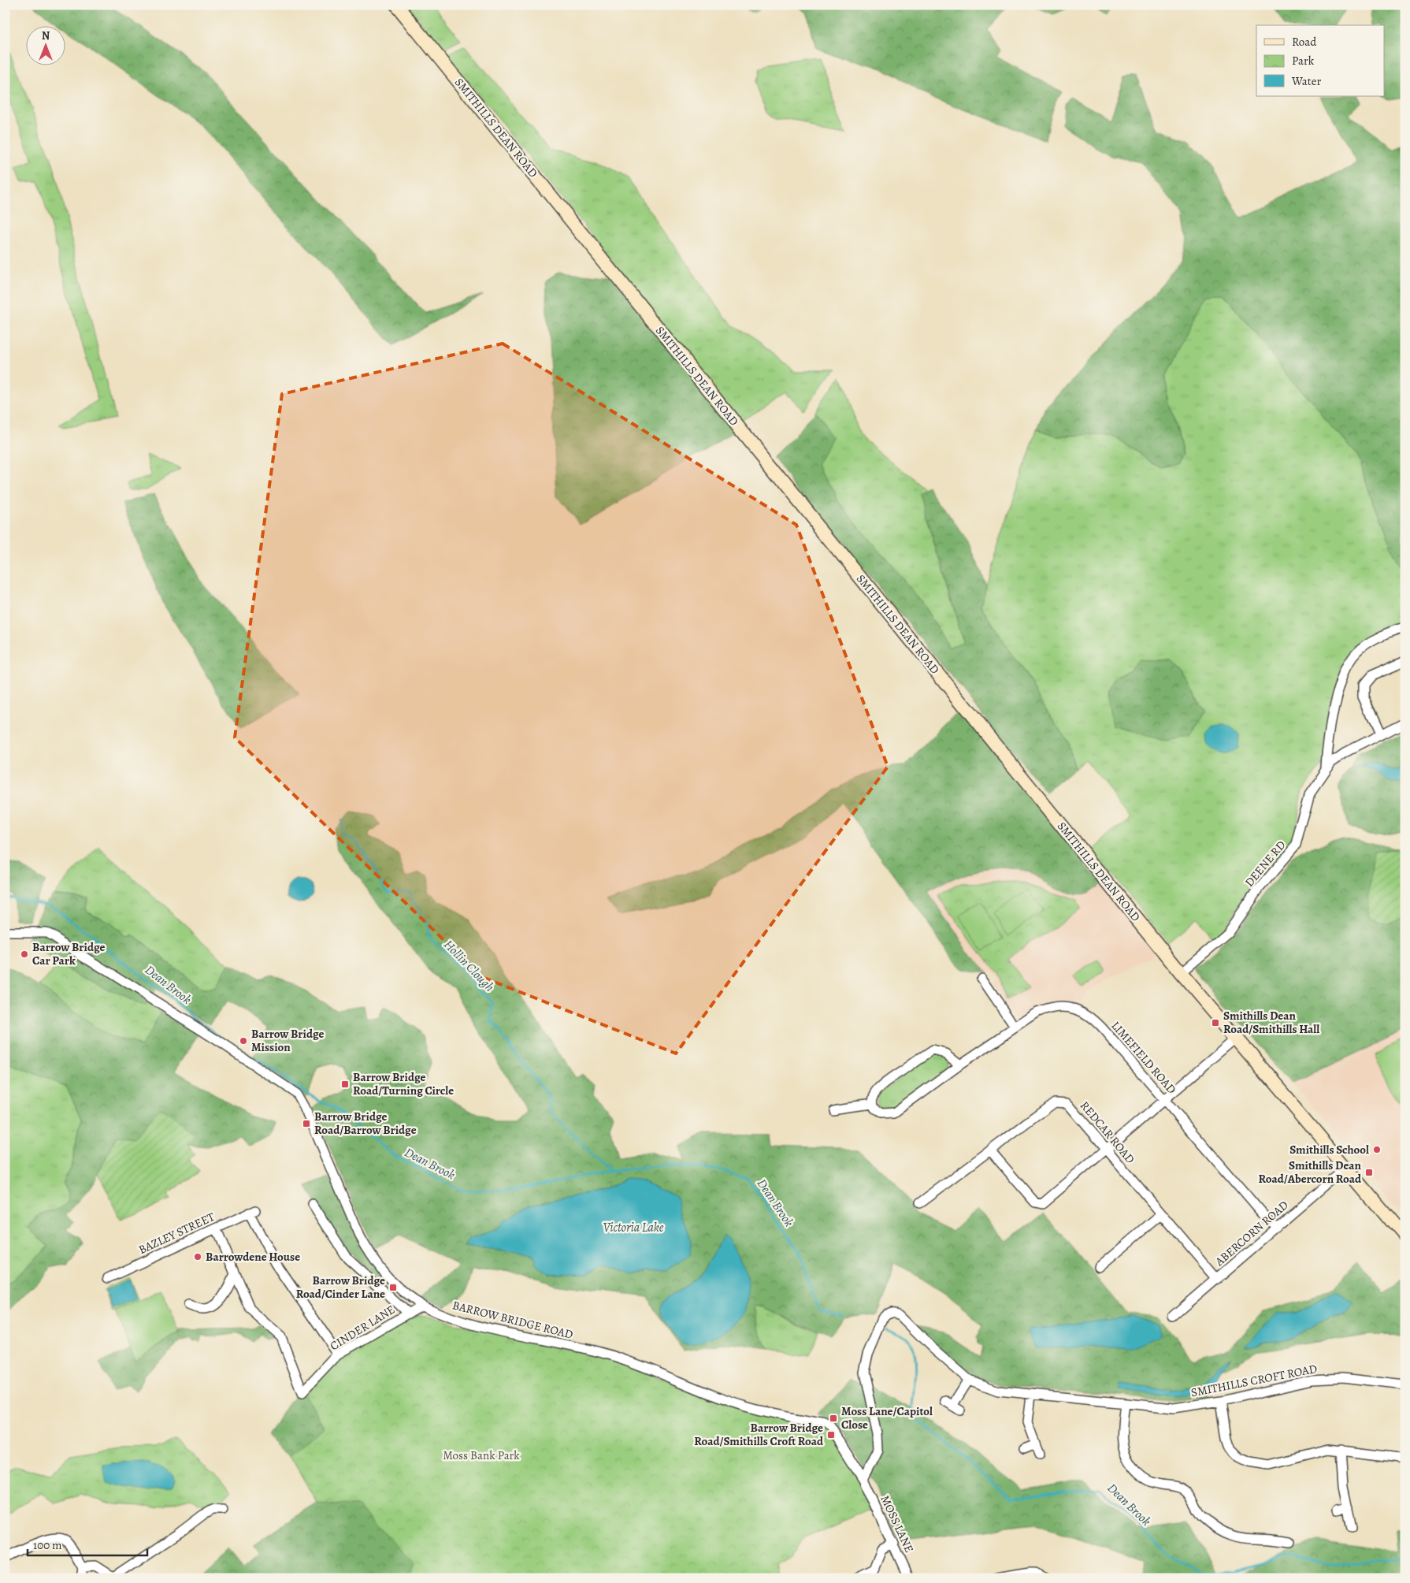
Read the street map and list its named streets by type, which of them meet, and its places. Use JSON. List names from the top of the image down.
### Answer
{
  "streets": {
    "street": [
      "SMITHILLS DEAN ROAD",
      "DEENE RD",
      "LIMEFIELD ROAD",
      "REDCAR ROAD",
      "BAZLEY STREET",
      "ABERCORN ROAD",
      "BARROW BRIDGE ROAD",
      "CINDER LANE",
      "SMITHILLS CROFT ROAD",
      "MOSS LANE"
    ]
  },
  "crossings": [
    ["SMITHILLS DEAN ROAD", "DEENE RD"],
    ["SMITHILLS DEAN ROAD", "ABERCORN ROAD"],
    ["LIMEFIELD ROAD", "ABERCORN ROAD"],
    ["REDCAR ROAD", "ABERCORN ROAD"],
    ["BAZLEY STREET", "CINDER LANE"],
    ["BARROW BRIDGE ROAD", "CINDER LANE"],
    ["BARROW BRIDGE ROAD", "SMITHILLS CROFT ROAD"],
    ["BARROW BRIDGE ROAD", "MOSS LANE"],
    ["SMITHILLS CROFT ROAD", "MOSS LANE"]
  ],
  "water": ["Hollin Clough", "Dean Brook", "Victoria Lake"],
  "parks": ["Moss Bank Park"],
  "places": {
    "other": [
      "Barrow Bridge Car Park",
      "Barrow Bridge Mission",
      "Smithills School",
      "Barrowdene House"
    ],
    "transit": [
      "Smithills Dean Road/Smithills Hall",
      "Barrow Bridge Road/Turning Circle",
      "Barrow Bridge Road/Barrow Bridge",
      "Smithills Dean Road/Abercorn Road",
      "Barrow Bridge Road/Cinder Lane",
      "Moss Lane/Capitol Close",
      "Barrow Bridge Road/Smithills Croft Road"
    ]
  },
  "legend": ["Road", "Park", "Water"],
  "scale_bar": "100 m",
  "north": "top"
}
